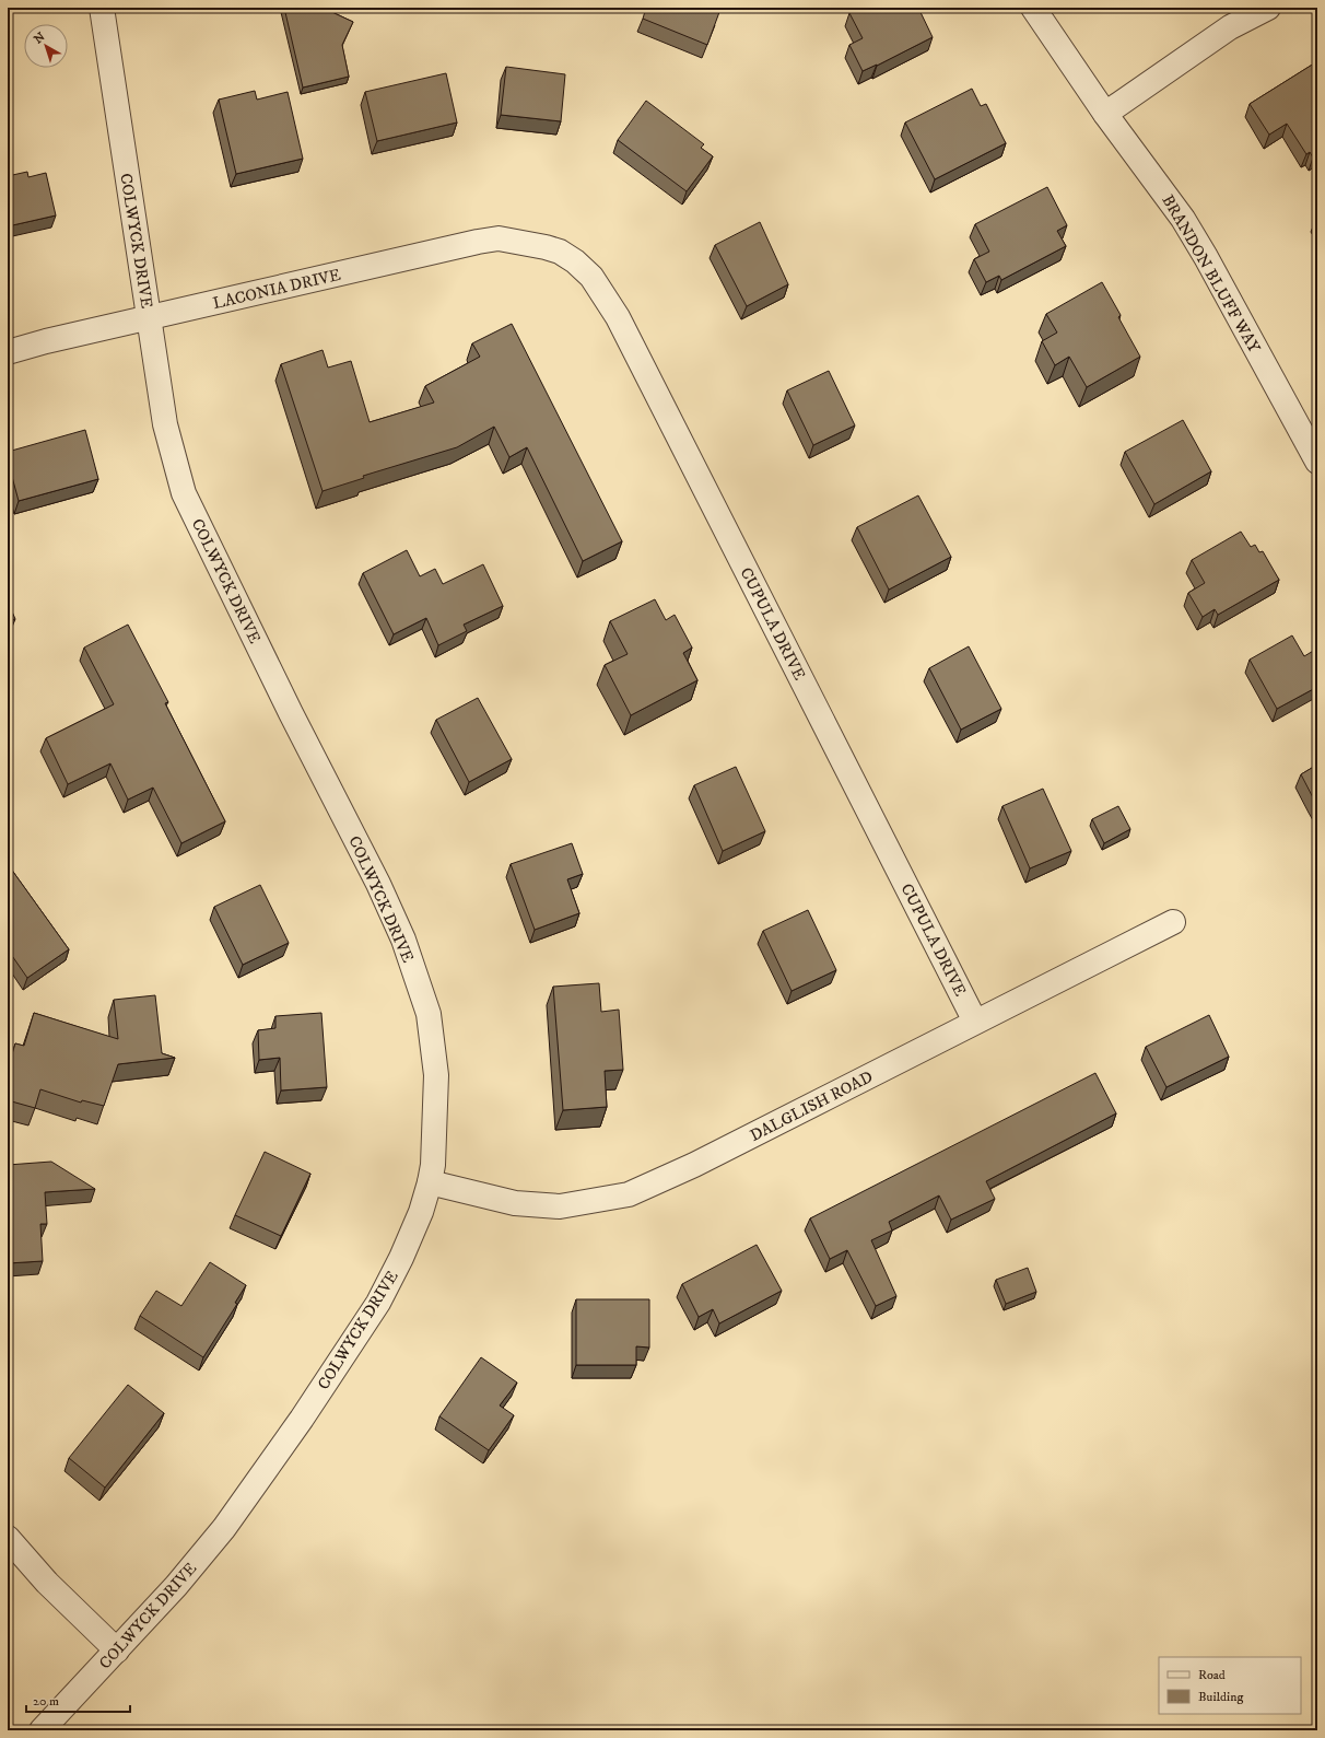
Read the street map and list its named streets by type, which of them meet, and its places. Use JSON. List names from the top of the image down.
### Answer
{
  "streets": {
    "street": [
      "COLWYCK DRIVE",
      "BRANDON BLUFF WAY",
      "LACONIA DRIVE",
      "CUPULA DRIVE",
      "DALGLISH ROAD"
    ]
  },
  "crossings": [
    ["COLWYCK DRIVE", "LACONIA DRIVE"],
    ["COLWYCK DRIVE", "DALGLISH ROAD"],
    ["LACONIA DRIVE", "CUPULA DRIVE"],
    ["CUPULA DRIVE", "DALGLISH ROAD"]
  ],
  "legend": ["Road", "Building"],
  "scale_bar": "20 m",
  "north": "top left"
}
